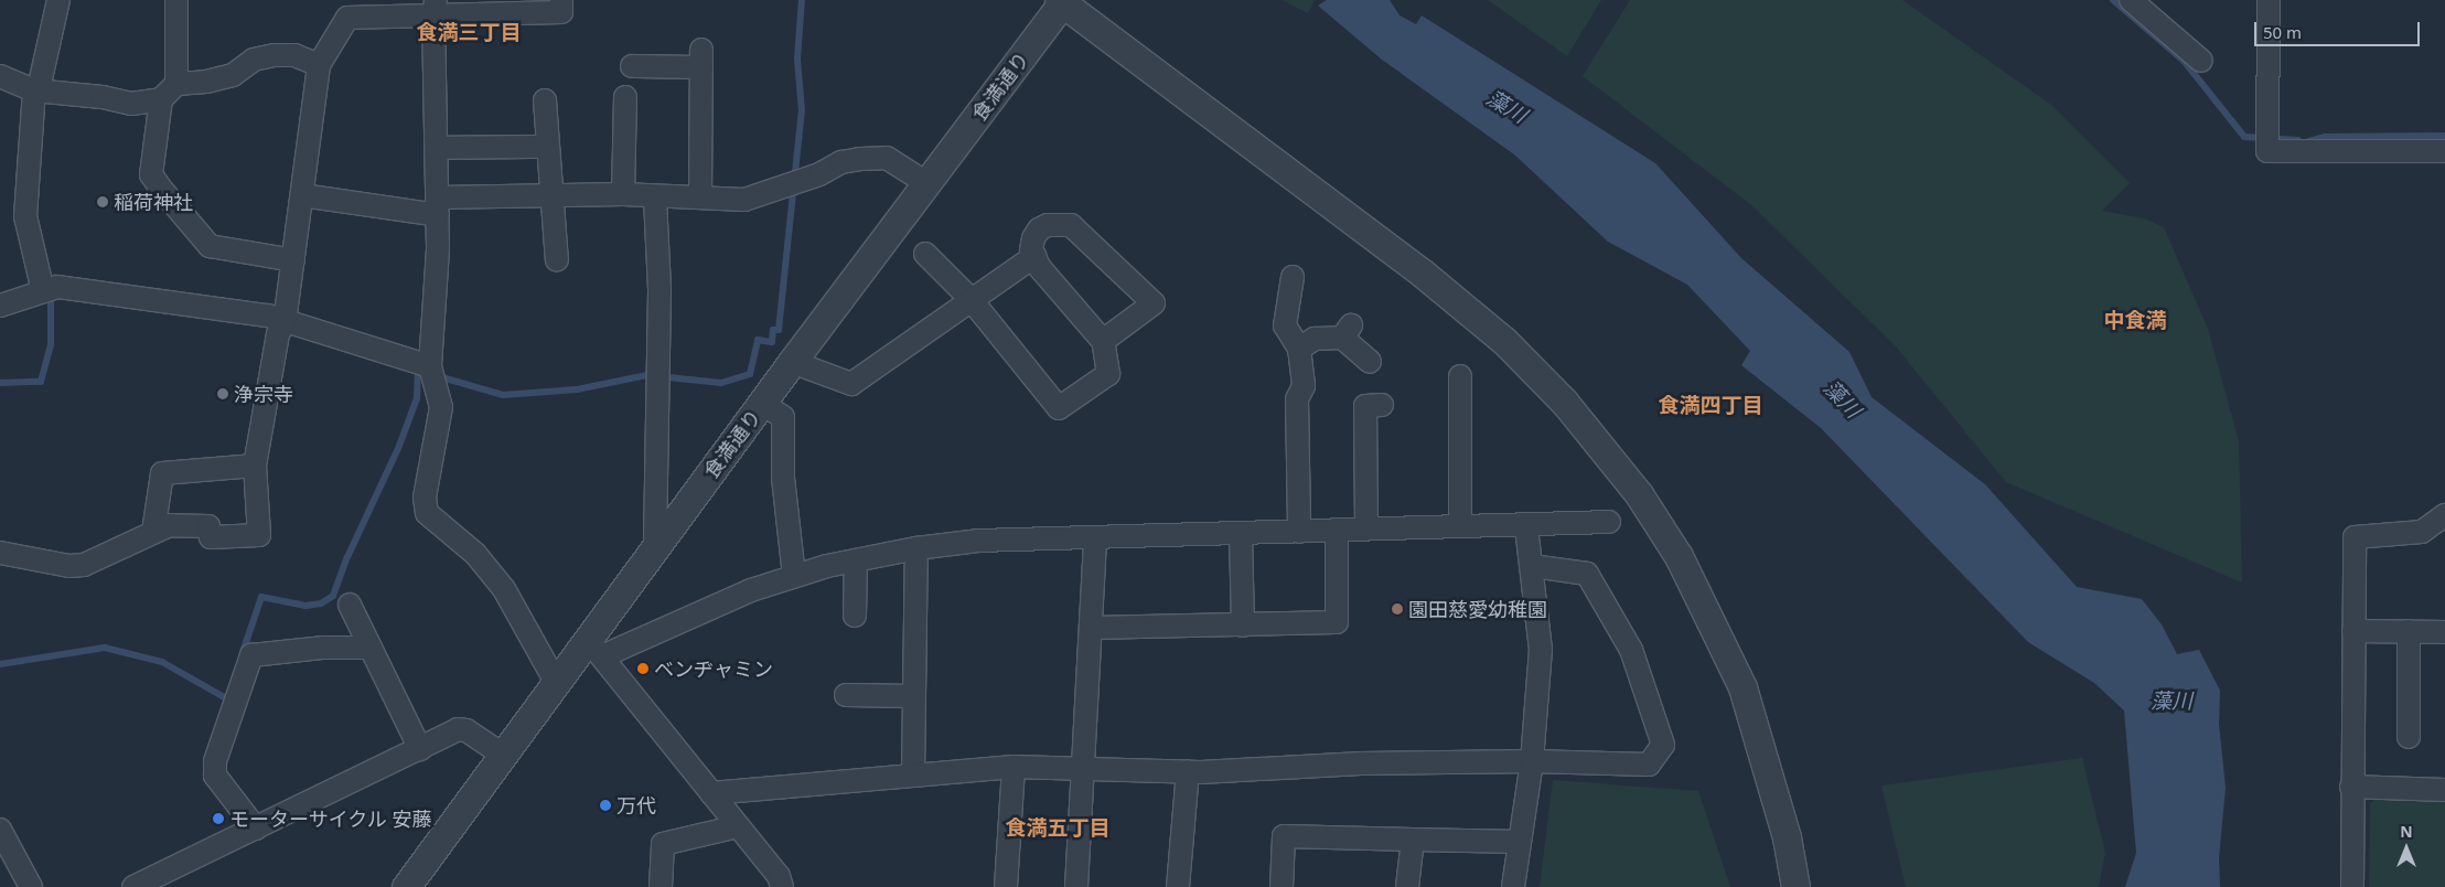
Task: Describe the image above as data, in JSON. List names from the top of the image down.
{
  "streets": {
    "street": ["食満通り"]
  },
  "districts": [
    "食満三丁目",
    "中食満",
    "食満四丁目",
    "食満五丁目"
  ],
  "water": ["藻川"],
  "places": [
    "稲荷神社",
    "浄宗寺",
    "園田慈愛幼稚園",
    "ベンヂャミン",
    "万代",
    "モーターサイクル 安藤"
  ],
  "scale_bar": "50 m",
  "north": "top"
}
